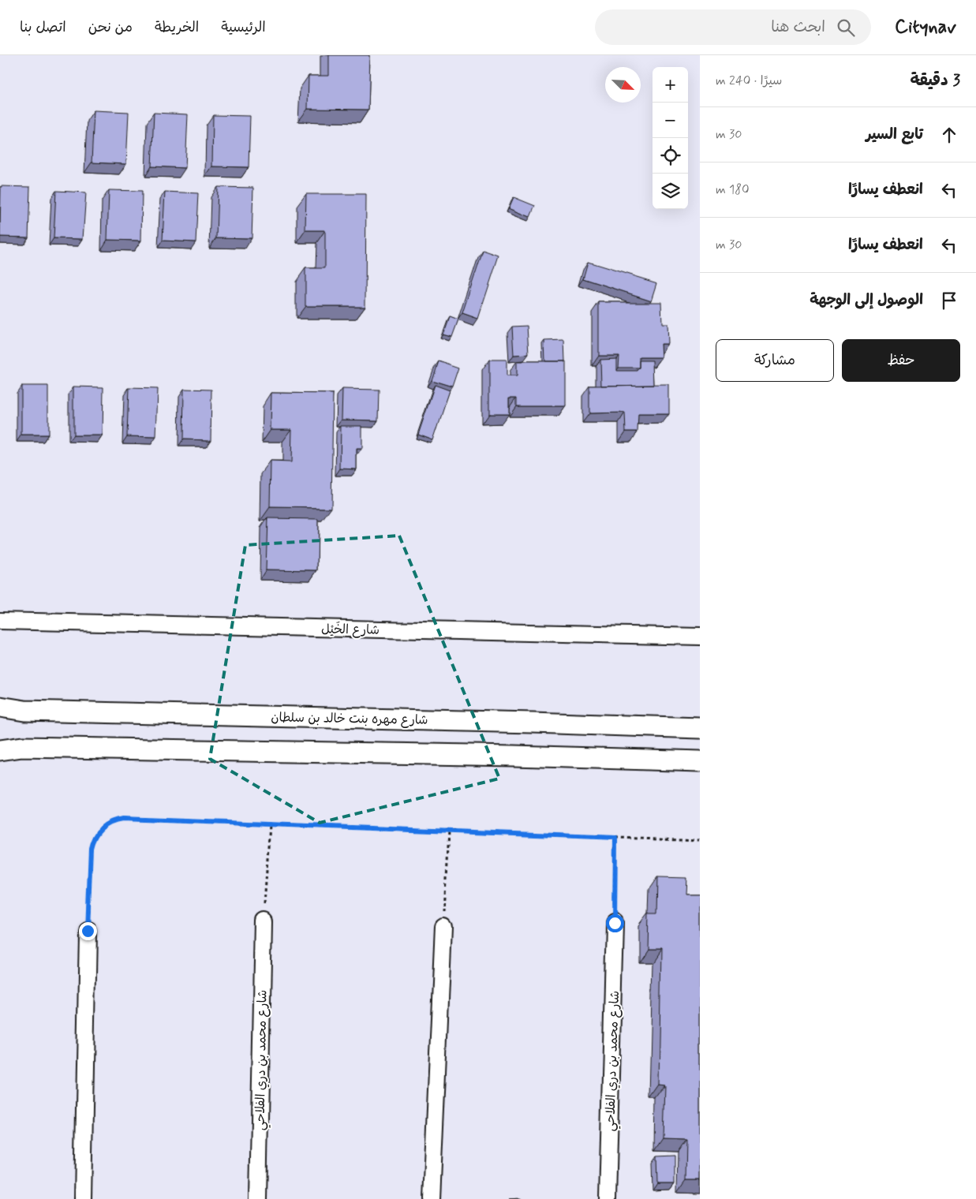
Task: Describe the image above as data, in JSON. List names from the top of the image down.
{
  "streets": {
    "street": ["شارع الخَيْل", "شارع مهره بنت خالد بن سلطان", "شارع محمد بن دري الفلاحي"]
  },
  "north": "bottom right",
  "page": {
    "header": "Citynav",
    "search": "ابحث هنا",
    "nav": [
      "الرئيسية",
      "الخريطة",
      "من نحن",
      "اتصل بنا"
    ],
    "heading": ["3 دقيقة", "سيرًا · 240 m"],
    "map_buttons": ["+", "−"],
    "list": [
      ["تابع السير", "30 m"],
      ["انعطف يسارًا", "180 m"],
      ["انعطف يسارًا", "30 m"],
      "الوصول إلى الوجهة"
    ],
    "buttons": ["حفظ", "مشاركة"]
  }
}
